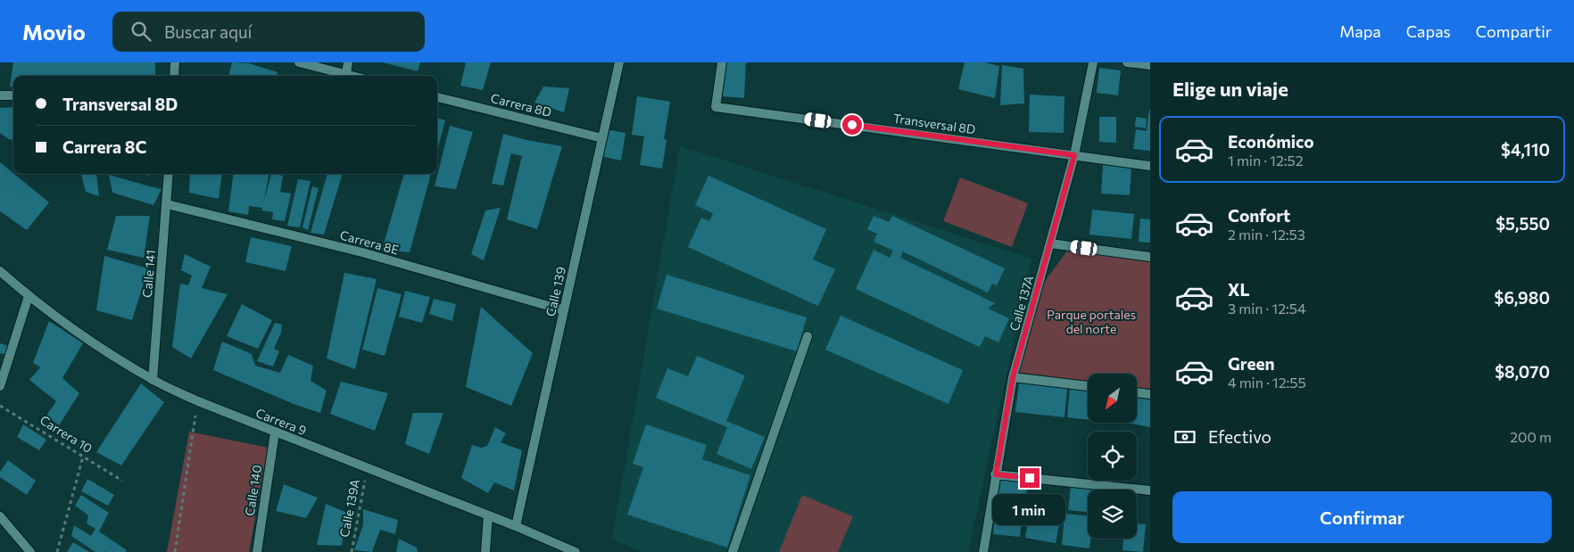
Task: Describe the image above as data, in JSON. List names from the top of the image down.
{
  "streets": {
    "street": [
      "Carrera 8D",
      "Transversal 8D",
      "Carrera 8E",
      "Calle 141",
      "Calle 139",
      "Calle 137A",
      "Carrera 9",
      "Calle 140"
    ],
    "path": ["Carrera 10", "Calle 139A"]
  },
  "crossings": [
    ["Carrera 8D", "Calle 139"],
    ["Transversal 8D", "Calle 137A"],
    ["Carrera 8E", "Calle 141"],
    ["Carrera 8E", "Calle 139"],
    ["Calle 141", "Carrera 9"],
    ["Calle 139", "Carrera 9"],
    ["Carrera 9", "Calle 140"],
    ["Carrera 9", "Calle 139A"]
  ],
  "parks": ["Parque portales del norte"],
  "north": "bottom left",
  "page": {
    "header": "Movio",
    "search": "Buscar aquí",
    "nav": ["Mapa", "Capas", "Compartir"],
    "heading": "Elige un viaje",
    "banner": ["Transversal 8D", "Carrera 8C"],
    "list": [
      {
        "name": "Económico",
        "note": "1 min · 12:52",
        "value": "$4,110"
      },
      {
        "name": "Confort",
        "note": "2 min · 12:53",
        "value": "$5,550"
      },
      {
        "name": "XL",
        "note": "3 min · 12:54",
        "value": "$6,980"
      },
      {
        "name": "Green",
        "note": "4 min · 12:55",
        "value": "$8,070"
      }
    ],
    "pay": ["Efectivo", "200 m"],
    "buttons": "Confirmar",
    "bubble": "1 min"
  }
}
